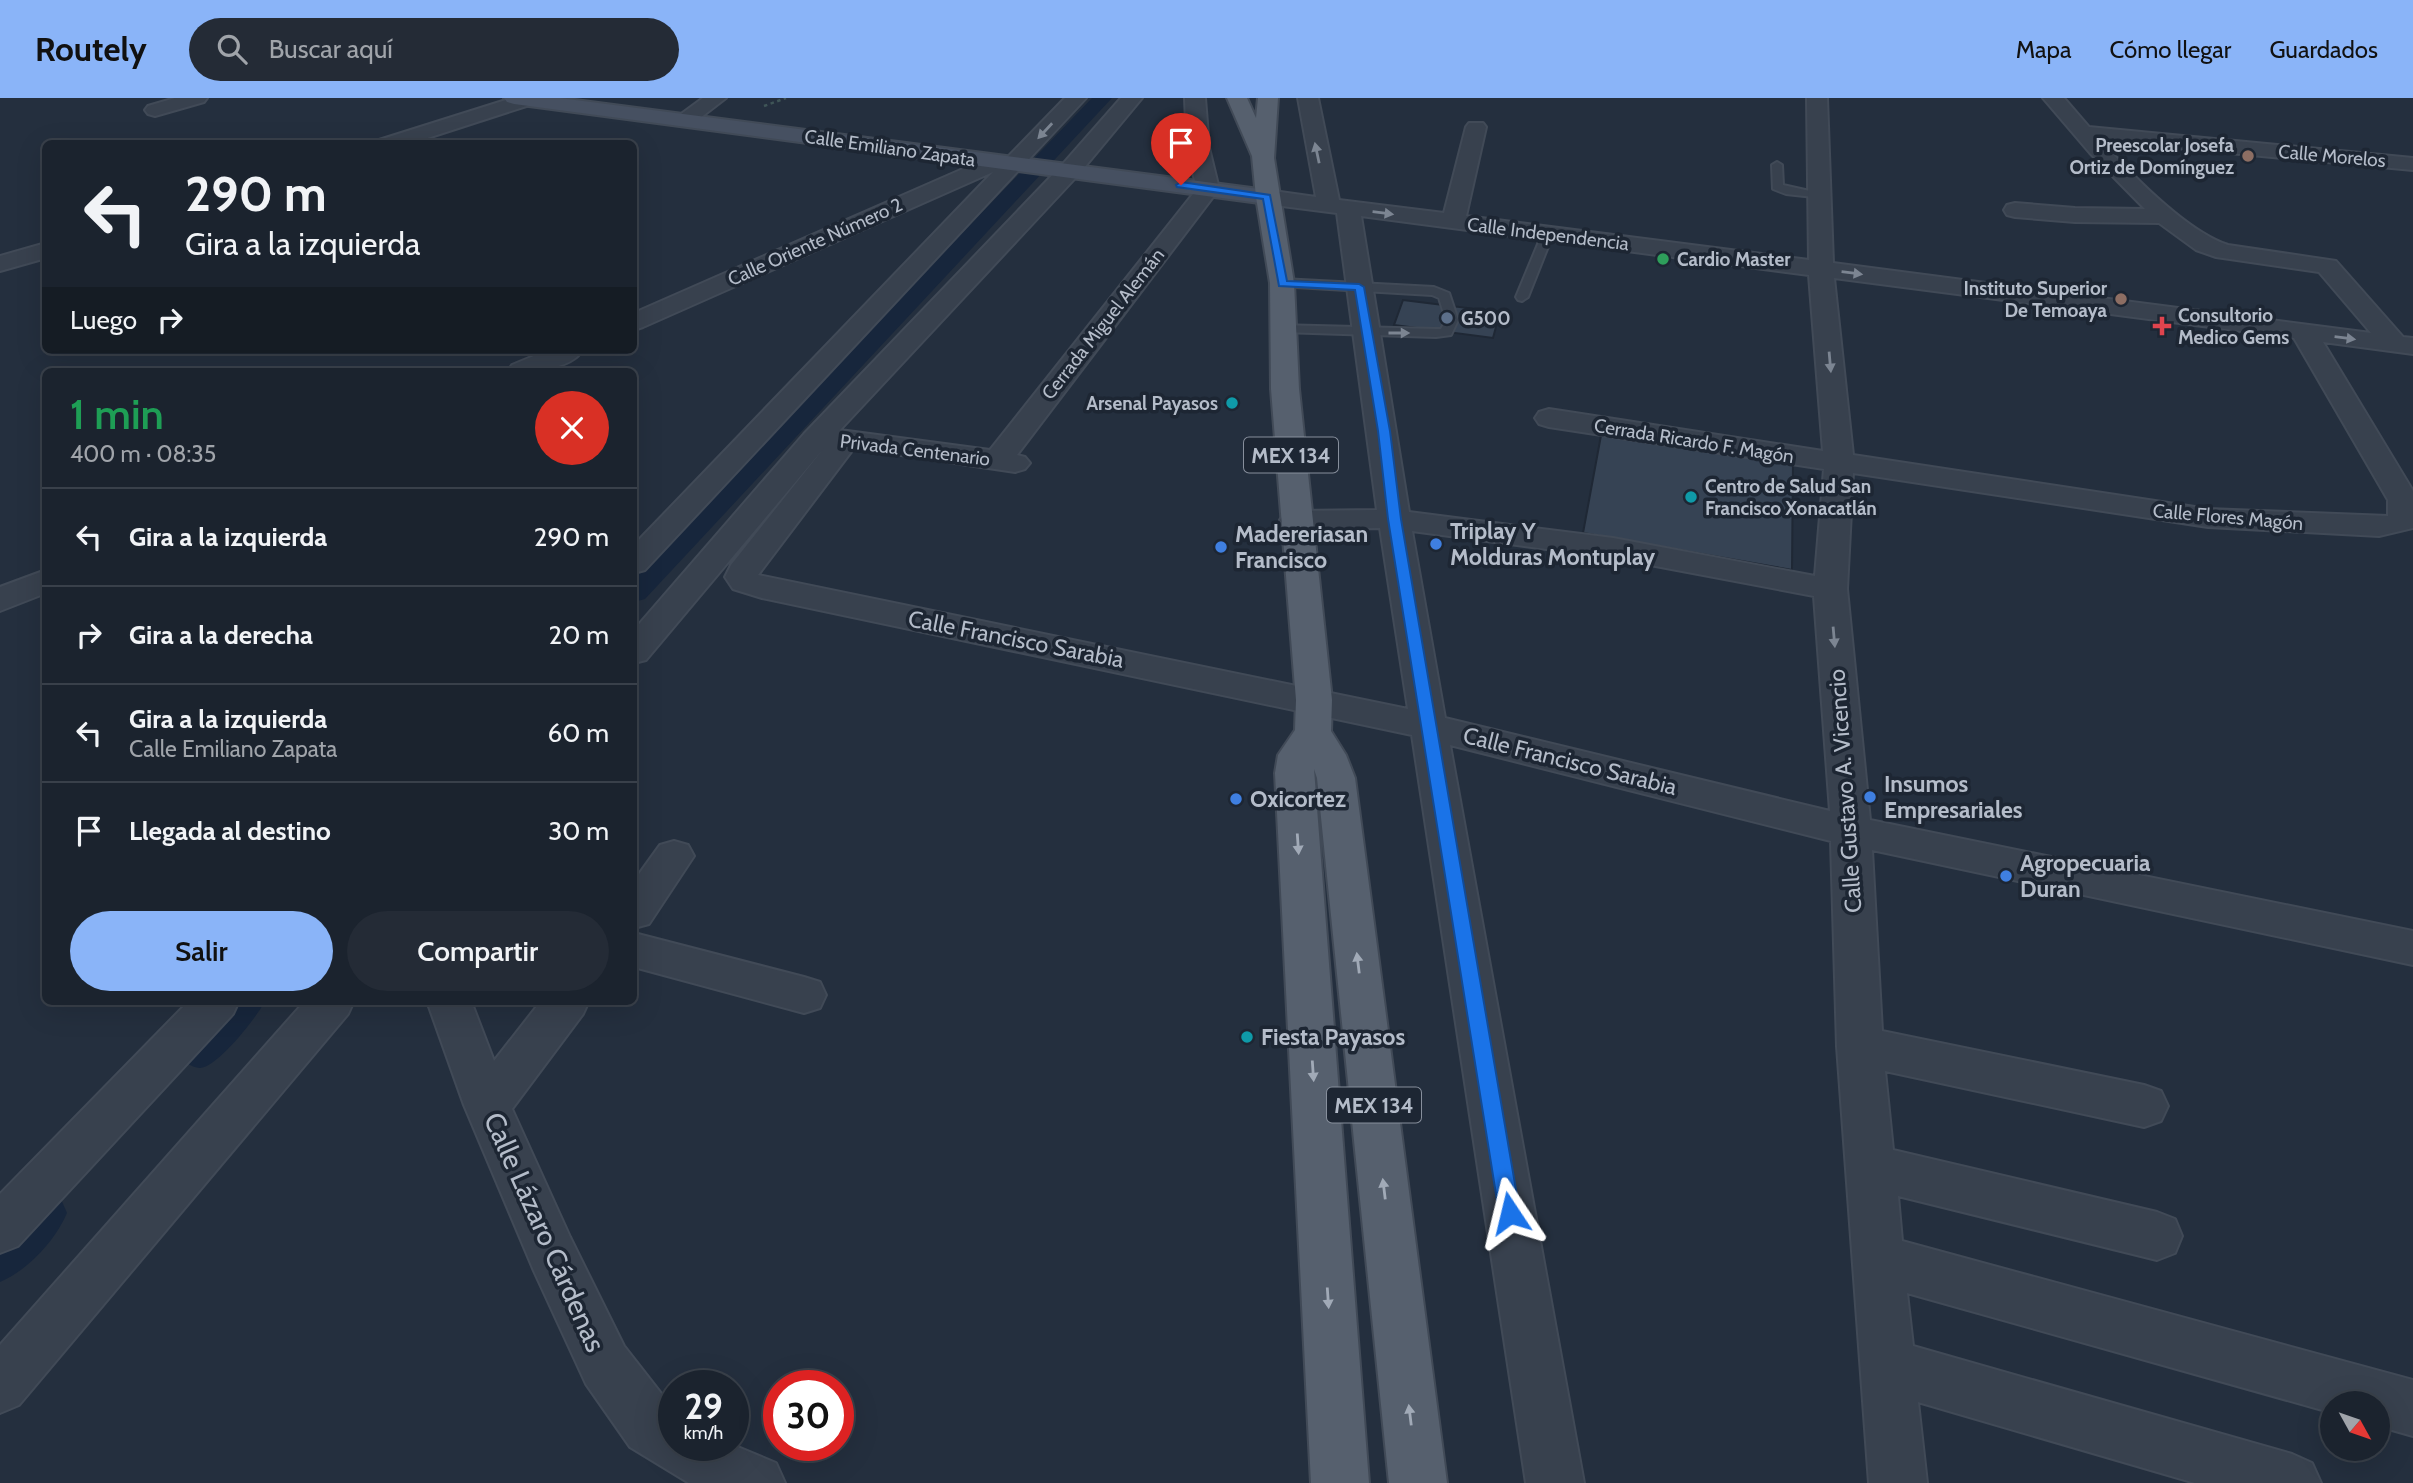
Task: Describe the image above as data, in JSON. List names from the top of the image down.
{
  "streets": {
    "main road": ["MEX 134"],
    "street": [
      "Calle Emiliano Zapata",
      "Calle Morelos",
      "Calle Independencia",
      "Calle Oriente Número 2",
      "Cerrada Miguel Alemán",
      "Cerrada Ricardo F. Magón",
      "Privada Centenario",
      "Calle Flores Magón",
      "Calle Francisco Sarabia",
      "Calle Gustavo A. Vicencio",
      "Calle Lázaro Cárdenas"
    ]
  },
  "crossings": [
    ["Calle Emiliano Zapata", "Calle Independencia"],
    ["Calle Emiliano Zapata", "Calle Oriente Número 2"],
    ["Calle Emiliano Zapata", "Cerrada Miguel Alemán"],
    ["Calle Emiliano Zapata", "MEX 134"],
    ["Calle Independencia", "MEX 134"],
    ["Calle Independencia", "Calle Flores Magón"],
    ["Calle Independencia", "Calle Gustavo A. Vicencio"],
    ["Cerrada Miguel Alemán", "Privada Centenario"],
    ["Cerrada Ricardo F. Magón", "Calle Flores Magón"],
    ["Cerrada Ricardo F. Magón", "Calle Gustavo A. Vicencio"],
    ["Privada Centenario", "Calle Francisco Sarabia"],
    ["MEX 134", "Calle Francisco Sarabia"],
    ["Calle Flores Magón", "Calle Gustavo A. Vicencio"],
    ["Calle Francisco Sarabia", "Calle Gustavo A. Vicencio"]
  ],
  "places": {
    "other": [
      "Preescolar Josefa Ortiz de Domínguez",
      "Cardio Master",
      "Instituto Superior De Temoaya",
      "G500",
      "Arsenal Payasos",
      "Centro de Salud San Francisco Xonacatlán",
      "Triplay Y Molduras Montuplay",
      "Madereriasan Francisco",
      "Insumos Empresariales",
      "Oxicortez",
      "Agropecuaria Duran",
      "Fiesta Payasos"
    ],
    "health": ["Consultorio Medico Gems"]
  },
  "north": "bottom right",
  "page": {
    "header": "Routely",
    "search": "Buscar aquí",
    "nav": ["Mapa", "Cómo llegar", "Guardados"],
    "turn": ["290 m", "Gira a la izquierda"],
    "then": "Luego",
    "heading": ["1 min", "400 m · 08:35"],
    "list": [
      {
        "name": "Gira a la izquierda",
        "value": "290 m"
      },
      {
        "name": "Gira a la derecha",
        "value": "20 m"
      },
      {
        "name": "Gira a la izquierda",
        "note": "Calle Emiliano Zapata",
        "value": "60 m"
      },
      {
        "name": "Llegada al destino",
        "value": "30 m"
      }
    ],
    "buttons": ["Salir", "Compartir"],
    "speed": "29 km/h",
    "limit": "30"
  }
}
